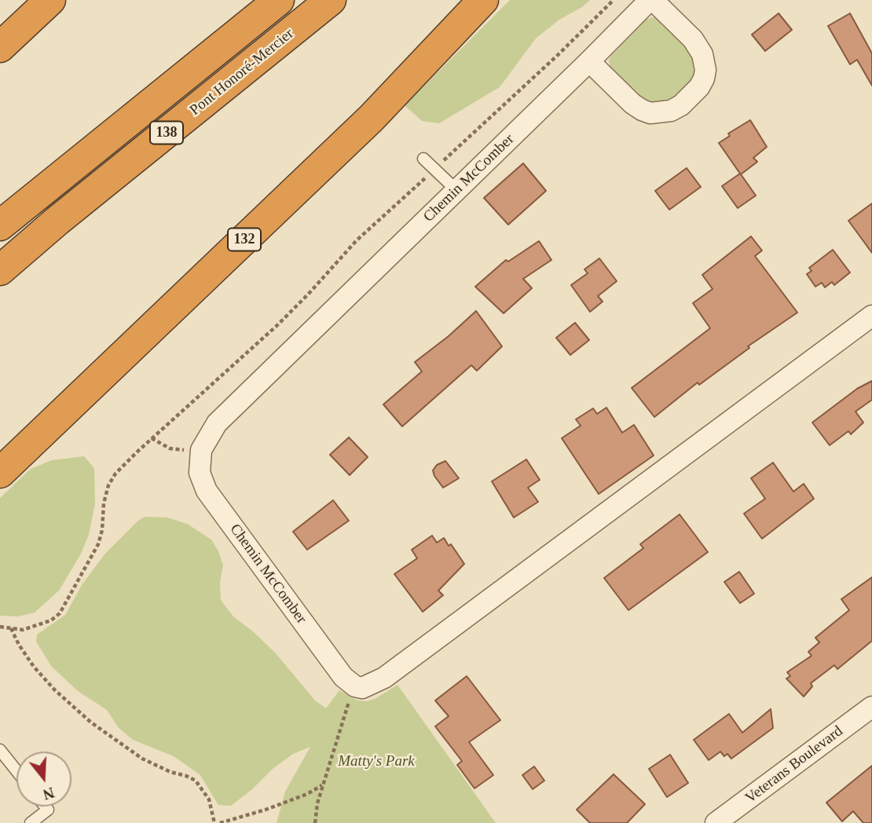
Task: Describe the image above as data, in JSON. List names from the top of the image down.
{
  "streets": {
    "highway": ["Pont Honoré-Mercier", "138", "132"],
    "street": ["Chemin McComber", "Veterans Boulevard"]
  },
  "parks": ["Matty's Park"],
  "north": "bottom"
}
